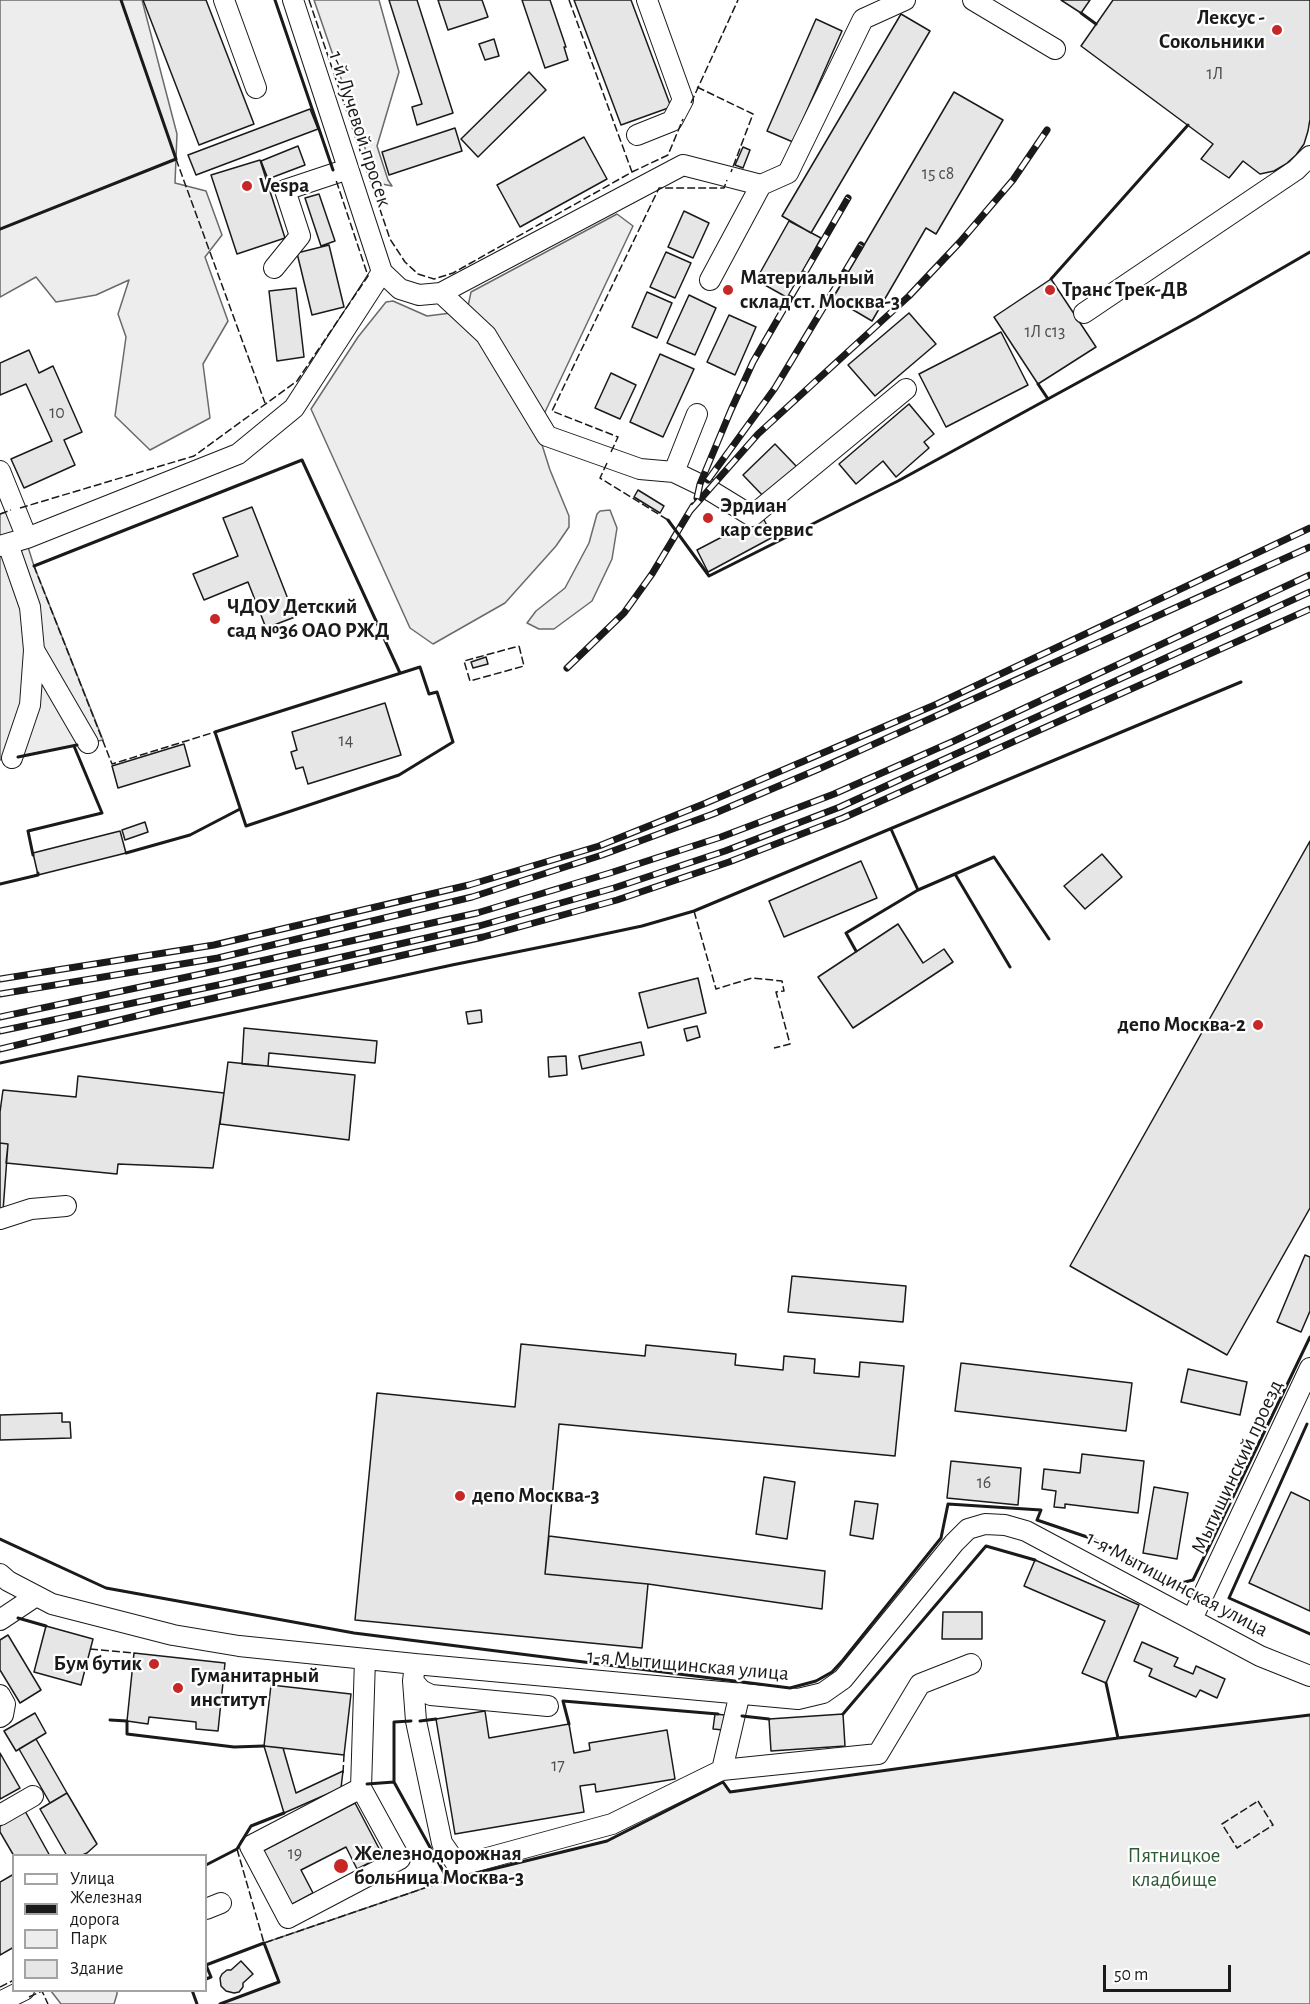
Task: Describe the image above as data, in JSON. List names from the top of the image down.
{
  "streets": {
    "street": ["1-й Лучевой просек", "Мытищинский проезд", "1-я Мытищинская улица"]
  },
  "crossings": [
    ["Мытищинский проезд", "1-я Мытищинская улица"]
  ],
  "parks": ["Пятницкое кладбище"],
  "places": [
    "Лексус - Сокольники",
    "Vespa",
    "Материальный склад ст. Москва-3",
    "Транс Трек-ДВ",
    "Эрдиан кар сервис",
    "ЧДОУ Детский сад №36 ОАО РЖД",
    "депо Москва-2",
    "депо Москва-3",
    "Бум бутик",
    "Гуманитарный институт",
    "Железнодорожная больница Москва-3"
  ],
  "house_numbers": [
    "1Л",
    "15 с8",
    "1Л с13",
    "10",
    "14",
    "16",
    "17",
    "19"
  ],
  "legend": [
    "Улица",
    "Железная дорога",
    "Парк",
    "Здание"
  ],
  "scale_bar": "50 m"
}
